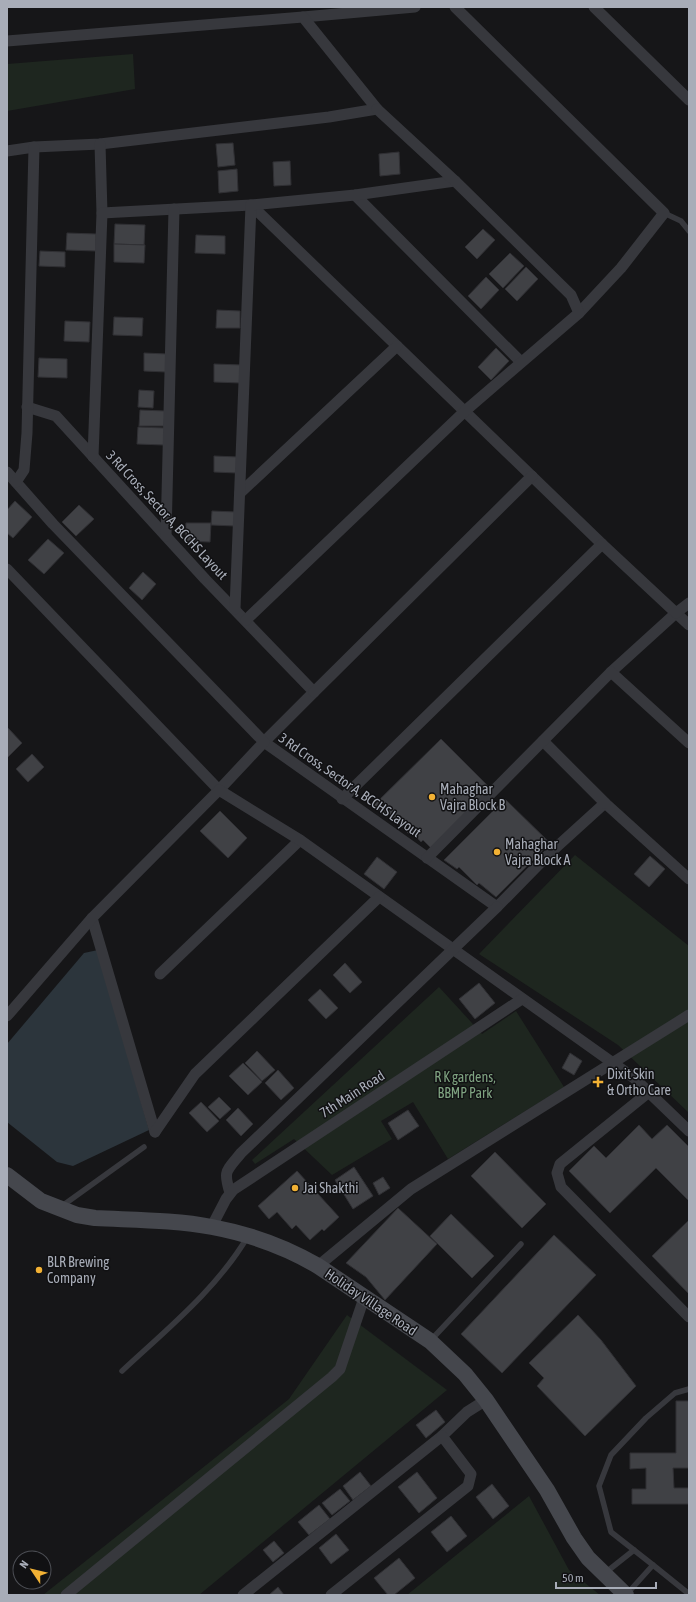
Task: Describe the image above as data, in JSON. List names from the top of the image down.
{
  "streets": {
    "street": ["3 Rd Cross, Sector A, BCCHS Layout", "7th Main Road", "Holiday Village Road"]
  },
  "crossings": [
    ["7th Main Road", "Holiday Village Road"]
  ],
  "parks": ["R K gardens, BBMP Park"],
  "places": {
    "other": [
      "Mahaghar Vajra Block B",
      "Mahaghar Vajra Block A",
      "Jai Shakthi",
      "BLR Brewing Company"
    ],
    "health": ["Dixit Skin & Ortho Care"]
  },
  "scale_bar": "50 m",
  "north": "top left"
}
